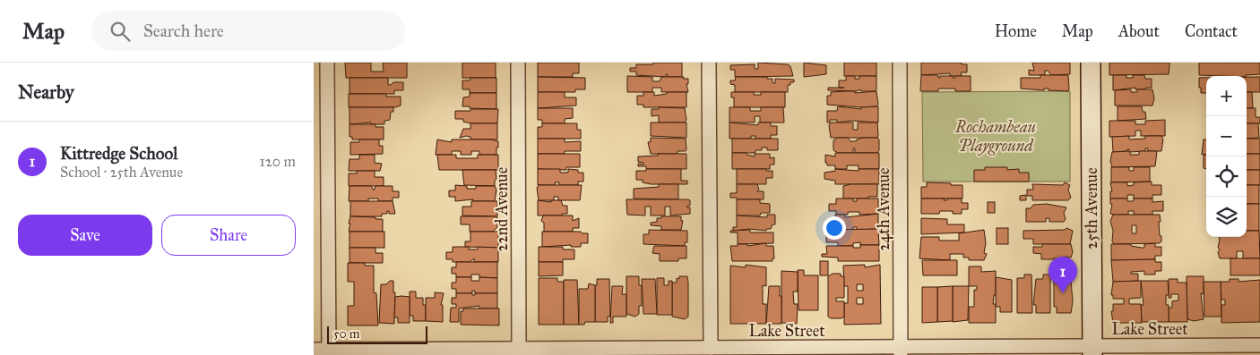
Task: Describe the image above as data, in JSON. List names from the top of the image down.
{
  "streets": {
    "main road": ["25th Avenue"],
    "street": ["22nd Avenue", "24th Avenue", "Lake Street"]
  },
  "crossings": [
    ["25th Avenue", "Lake Street"],
    ["22nd Avenue", "Lake Street"],
    ["24th Avenue", "Lake Street"]
  ],
  "parks": ["Rochambeau Playground"],
  "scale_bar": "50 m",
  "page": {
    "header": "Map",
    "search": "Search here",
    "nav": [
      "Home",
      "Map",
      "About",
      "Contact"
    ],
    "heading": "Nearby",
    "map_buttons": ["+", "−"],
    "list": [
      {
        "mark": "1",
        "name": "Kittredge School",
        "note": "School · 25th Avenue",
        "value": "120 m"
      }
    ],
    "buttons": ["Save", "Share"],
    "pins": "1",
    "scale": "50 m"
  }
}
